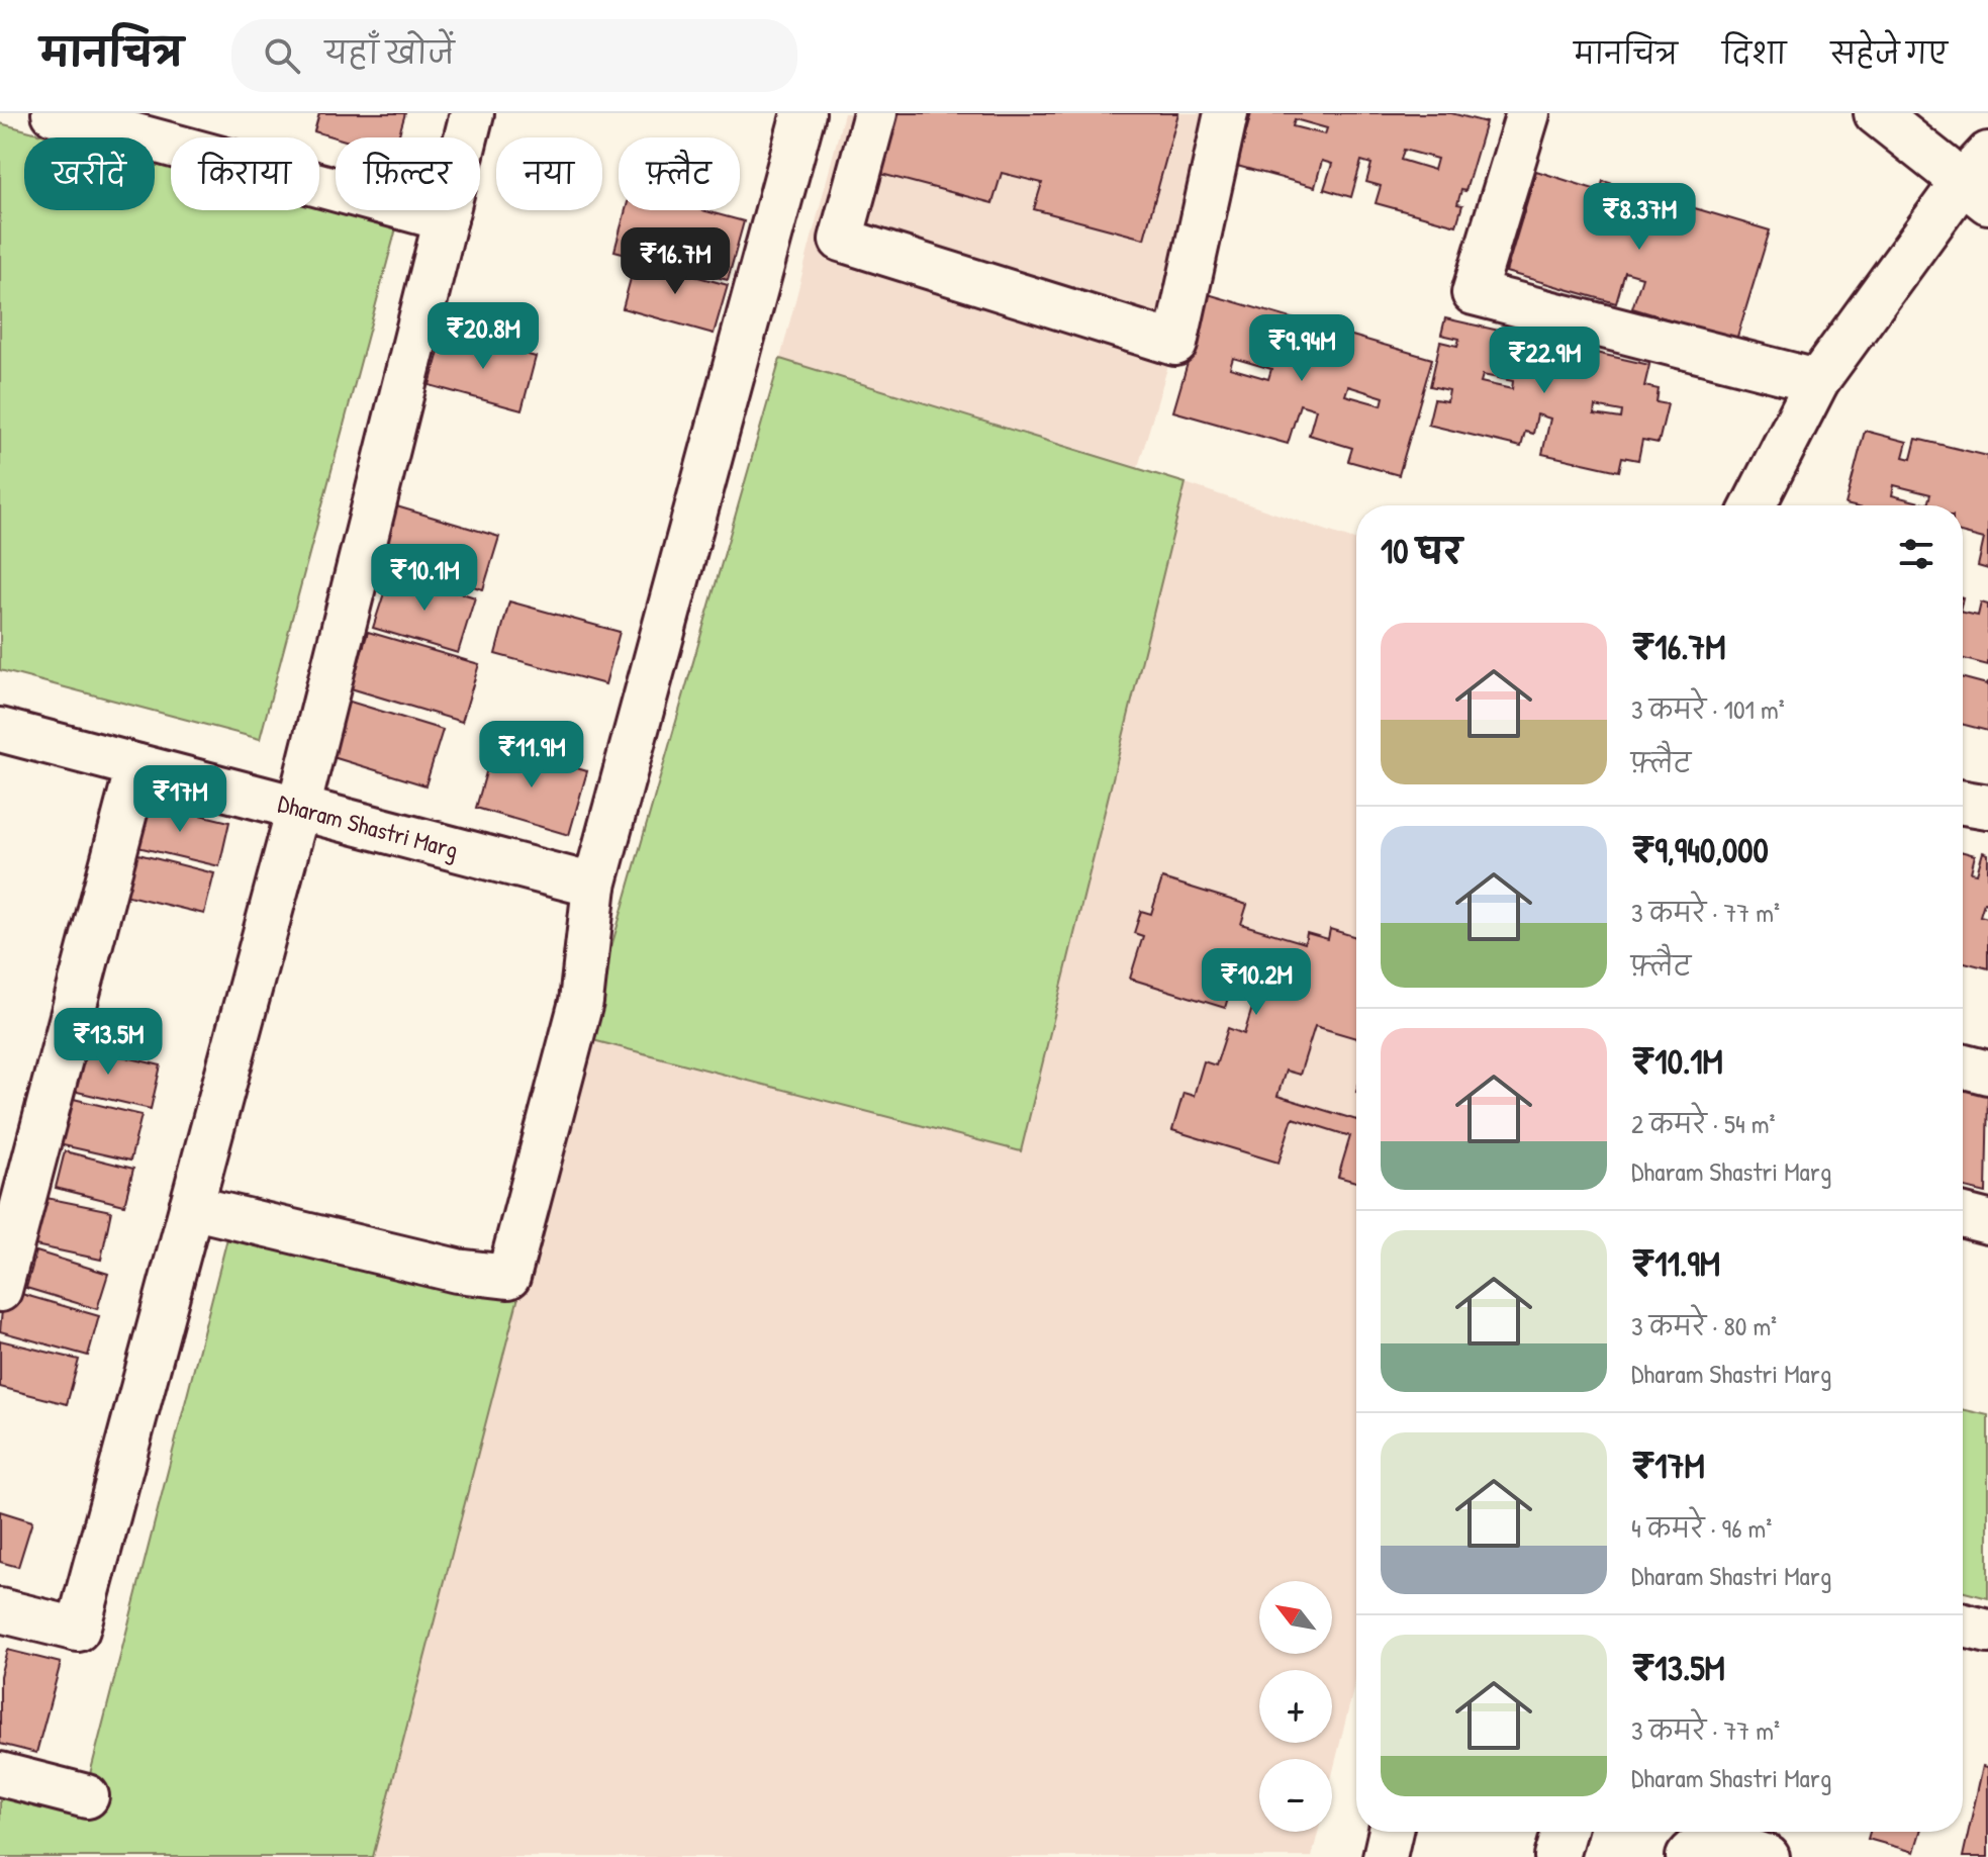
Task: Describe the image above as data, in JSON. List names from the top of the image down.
{
  "streets": {
    "street": ["Dharam Shastri Marg"]
  },
  "north": "top left",
  "page": {
    "header": "मानचित्र",
    "search": "यहाँ खोजें",
    "nav": ["मानचित्र", "दिशा", "सहेजे गए"],
    "chip": [
      "खरीदें",
      "किराया",
      "फ़िल्टर",
      "नया",
      "फ़्लैट"
    ],
    "price": [
      "₹8.37M",
      "₹16.7M",
      "₹20.8M",
      "₹9.94M",
      "₹22.9M",
      "₹10.1M",
      "₹11.9M",
      "₹17M",
      "₹10.2M",
      "₹13.5M"
    ],
    "heading": "10 घर",
    "list": [
      {
        "name": "₹16.7M",
        "note": "3 कमरे · 101 m² · फ़्लैट"
      },
      {
        "name": "₹9,940,000",
        "note": "3 कमरे · 77 m² · फ़्लैट"
      },
      {
        "name": "₹10.1M",
        "note": "2 कमरे · 54 m² · Dharam Shastri Marg"
      },
      {
        "name": "₹11.9M",
        "note": "3 कमरे · 80 m² · Dharam Shastri Marg"
      },
      {
        "name": "₹17M",
        "note": "4 कमरे · 96 m² · Dharam Shastri Marg"
      },
      {
        "name": "₹13.5M",
        "note": "3 कमरे · 77 m² · Dharam Shastri Marg"
      }
    ],
    "map_buttons": ["+", "−"]
  }
}
